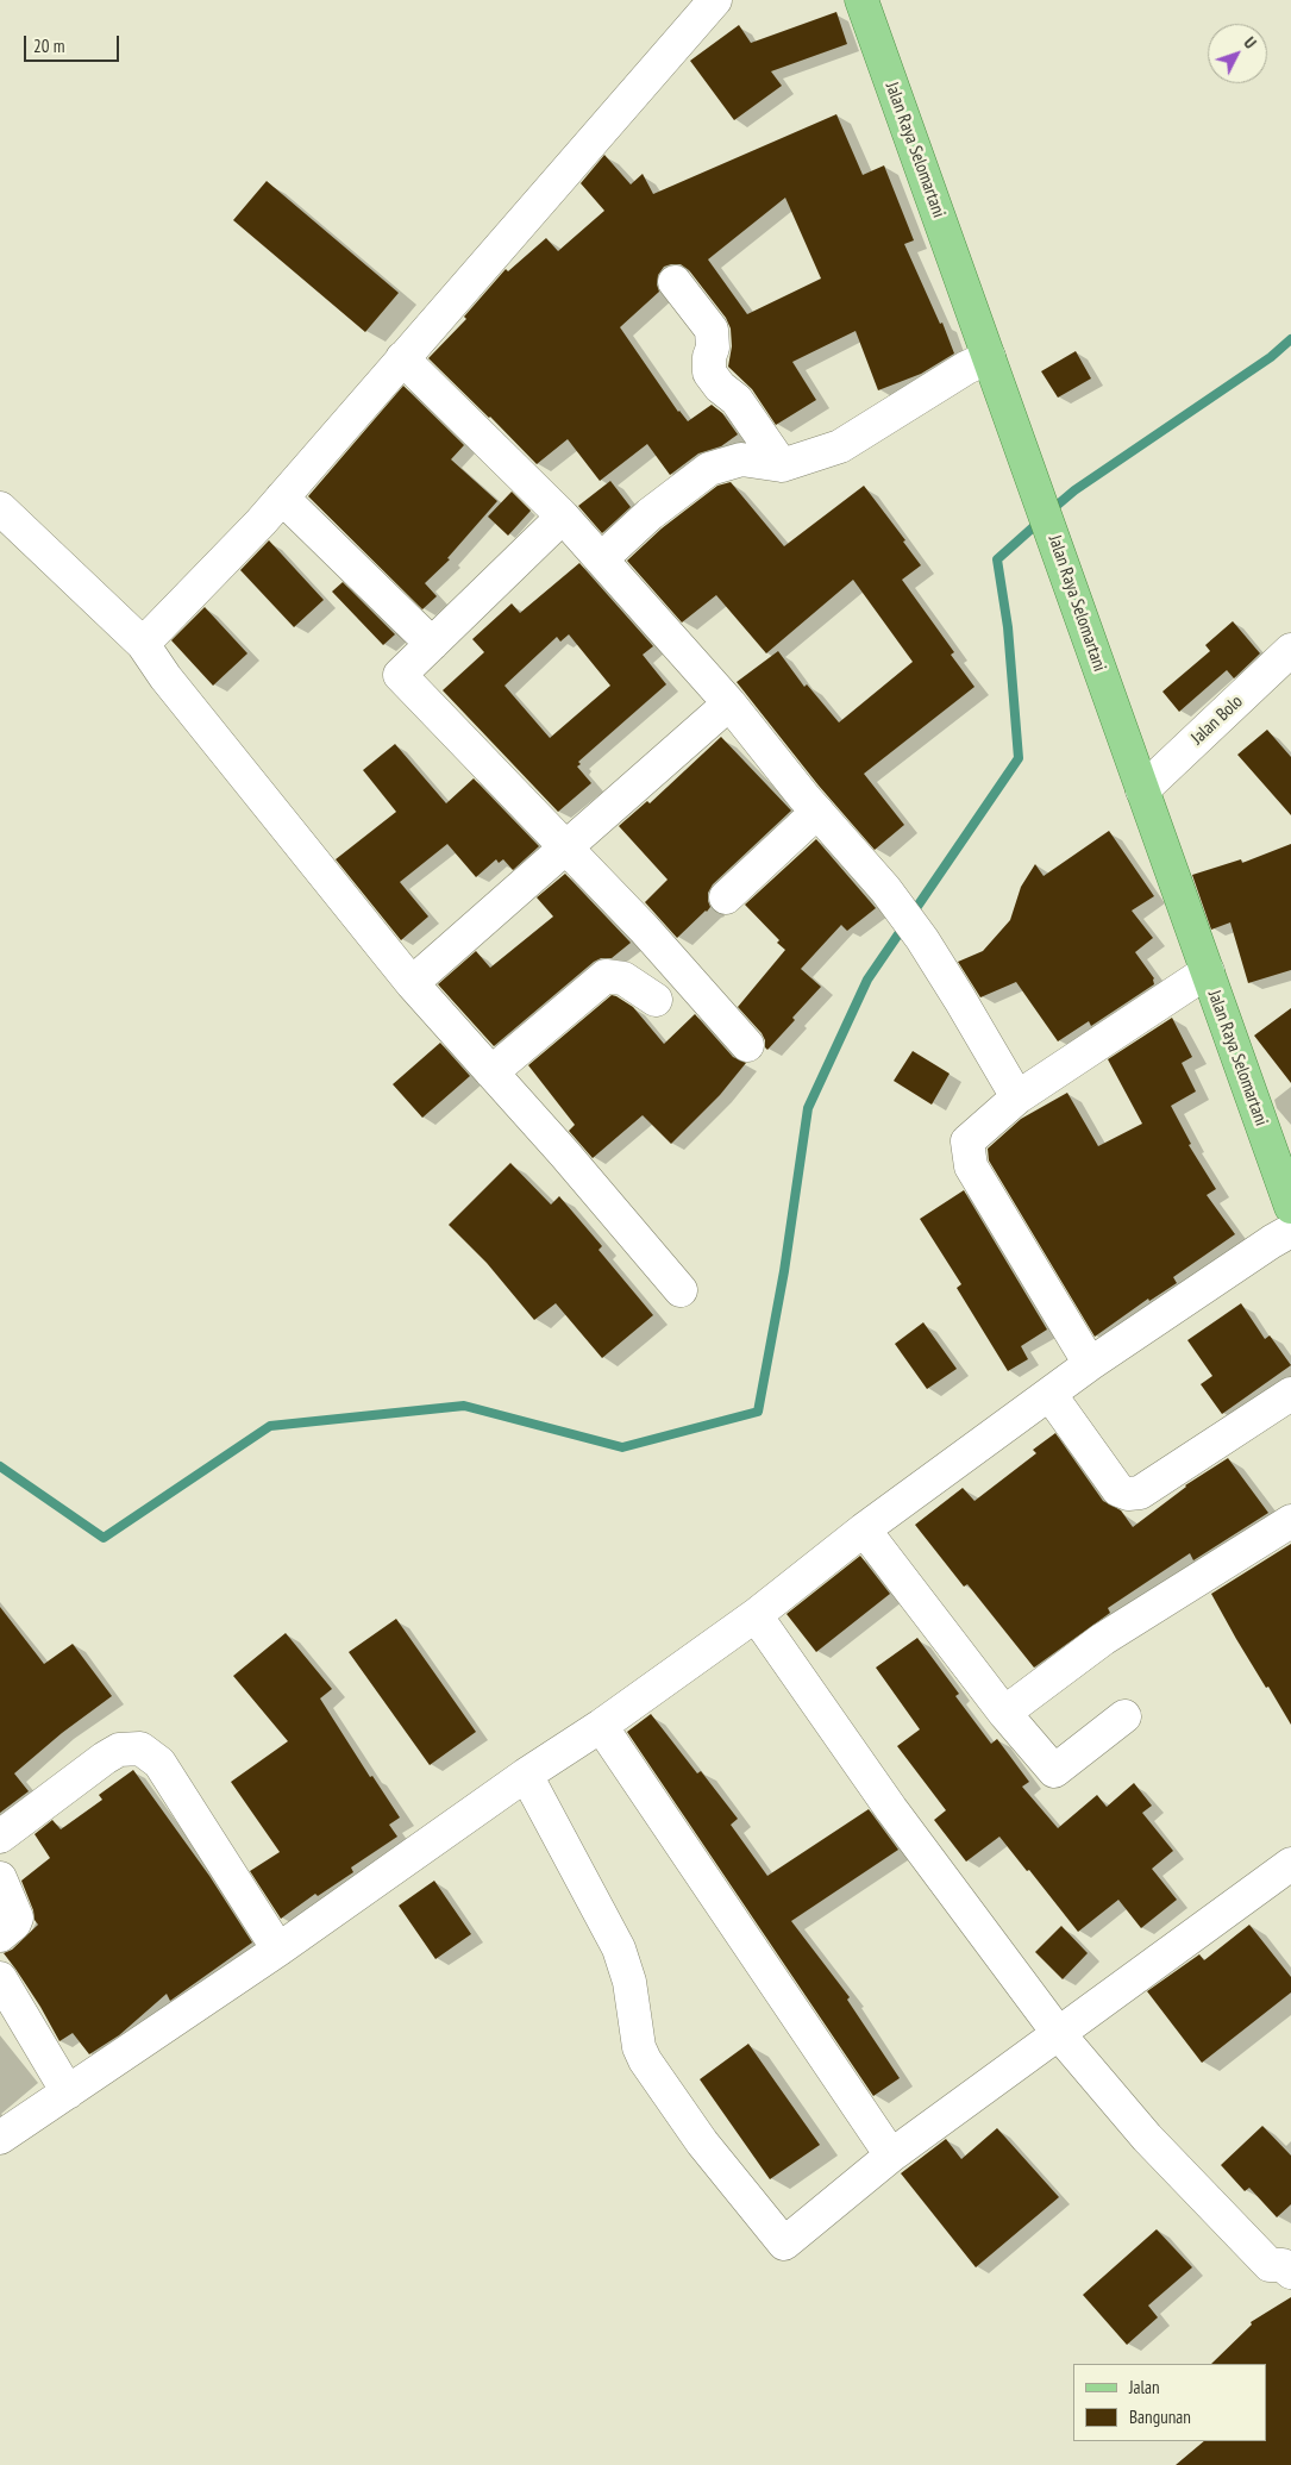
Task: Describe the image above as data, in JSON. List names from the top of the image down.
{
  "streets": {
    "main road": ["Jalan Raya Selomartani"],
    "street": ["Jalan Bolo"]
  },
  "crossings": [
    ["Jalan Raya Selomartani", "Jalan Bolo"]
  ],
  "legend": ["Jalan", "Bangunan"],
  "scale_bar": "20 m",
  "north": "top right"
}
